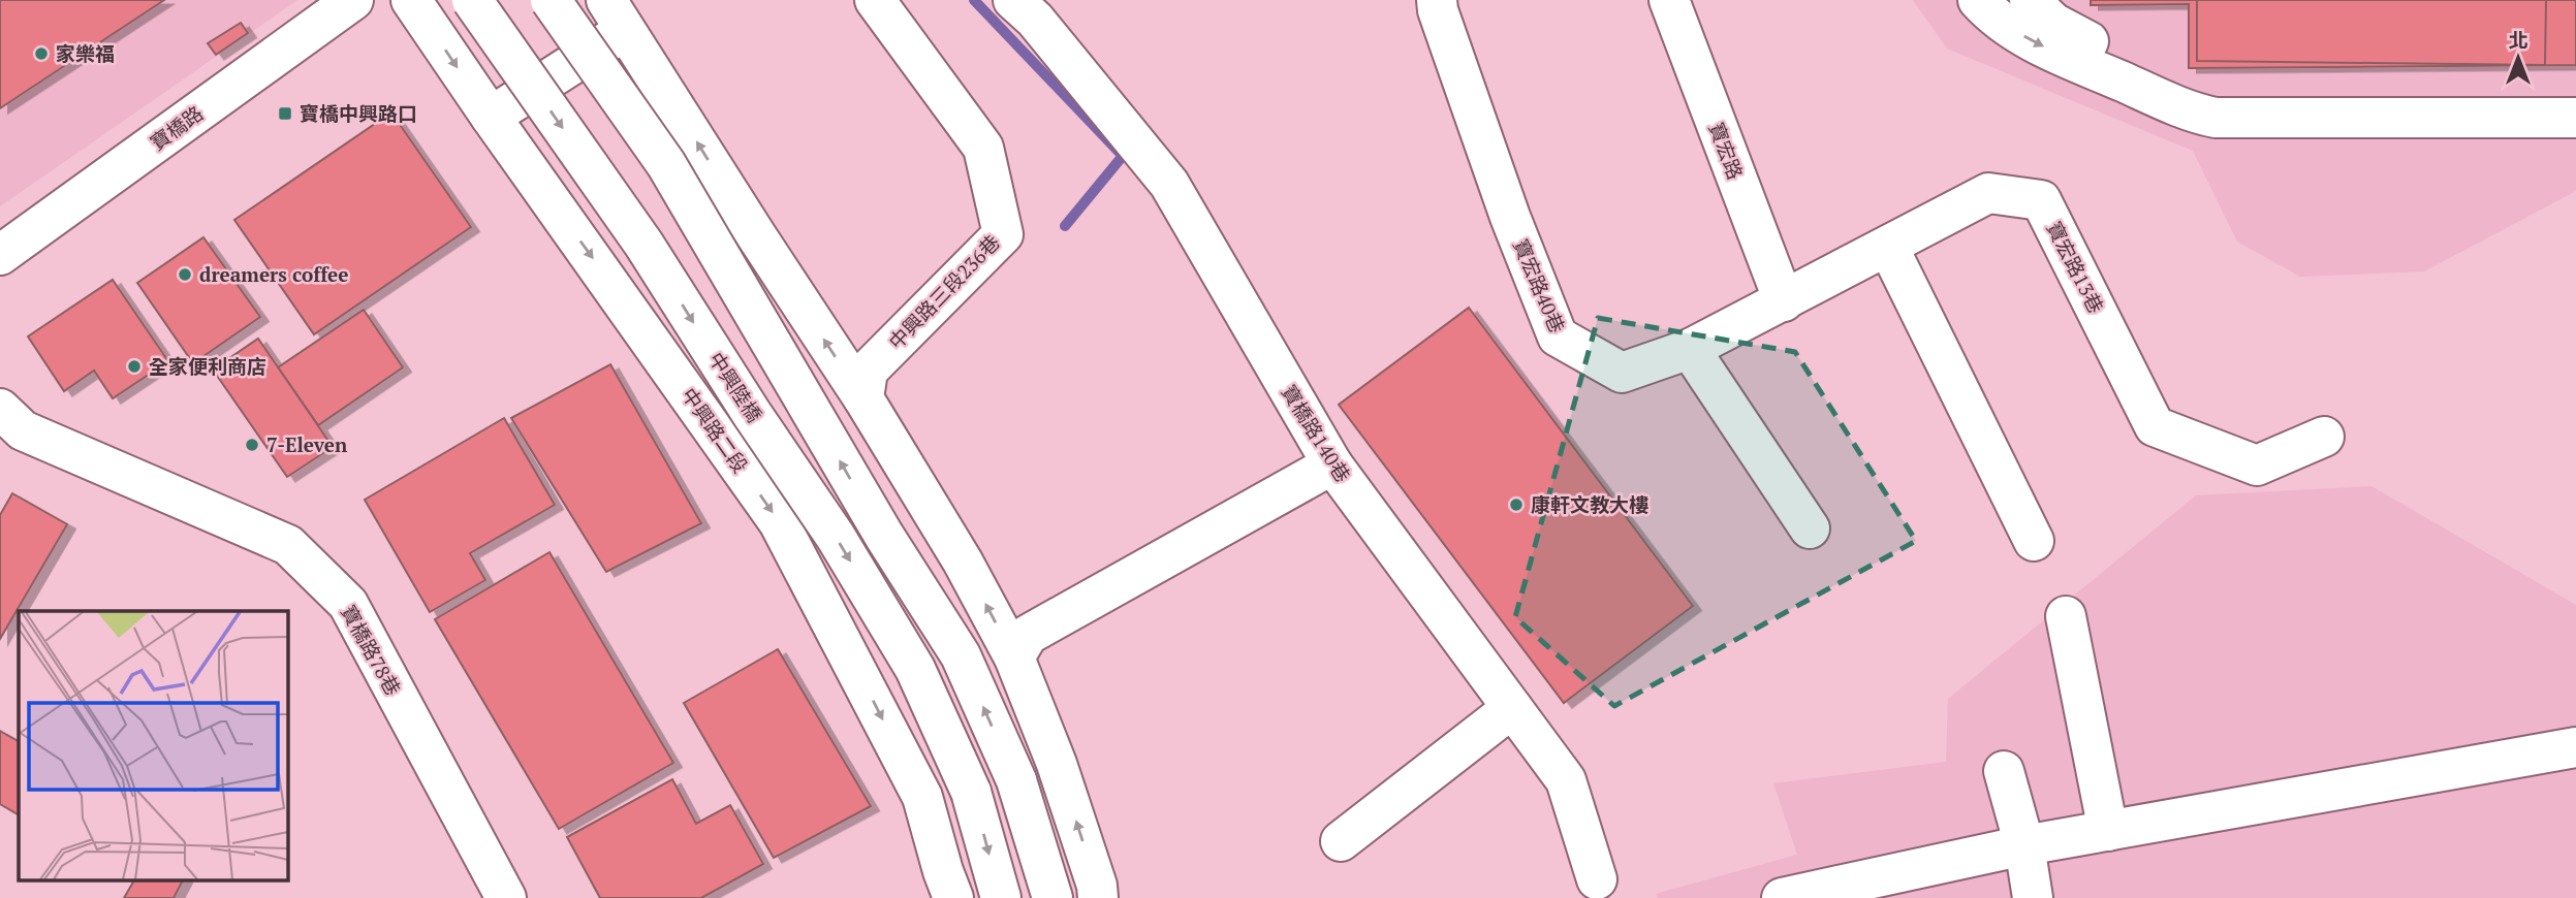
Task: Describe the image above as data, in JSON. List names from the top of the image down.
{
  "streets": {
    "street": [
      "寶橋路",
      "寶宏路",
      "寶宏路13巷",
      "寶宏路40巷",
      "中興路三段236巷",
      "中興陸橋",
      "中興路二段",
      "寶橋路140巷",
      "寶橋路78巷"
    ]
  },
  "crossings": [
    ["寶宏路", "寶宏路13巷"],
    ["寶宏路", "寶宏路40巷"],
    ["寶宏路13巷", "寶宏路40巷"]
  ],
  "places": {
    "other": [
      "家樂福",
      "dreamers coffee",
      "全家便利商店",
      "7-Eleven",
      "康軒文教大樓"
    ],
    "transit": ["寶橋中興路口"]
  },
  "north": "top"
}
